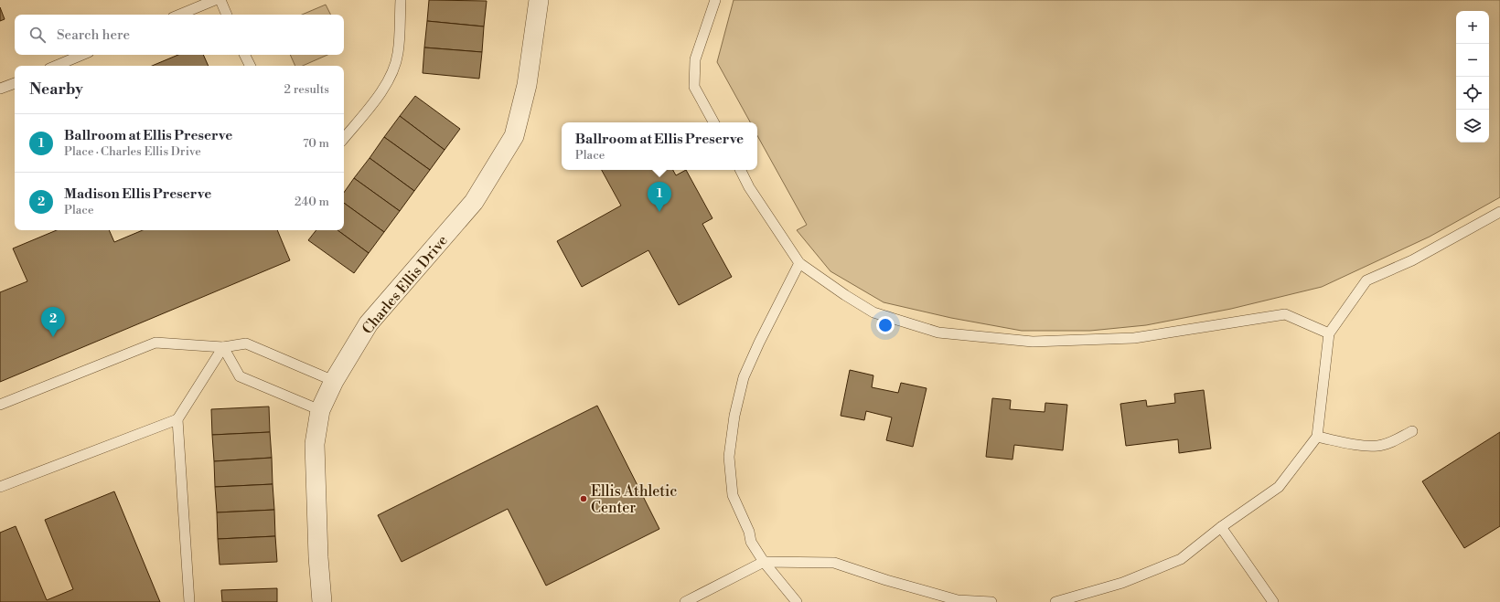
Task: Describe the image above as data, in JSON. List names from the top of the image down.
{
  "streets": {
    "street": ["Charles Ellis Drive"]
  },
  "places": ["Ellis Athletic Center"],
  "page": {
    "map_buttons": ["+", "−"],
    "search": "Search here",
    "heading": ["Nearby", "2 results"],
    "list": [
      {
        "mark": "1",
        "name": "Ballroom at Ellis Preserve",
        "note": "Place · Charles Ellis Drive",
        "value": "70 m"
      },
      {
        "mark": "2",
        "name": "Madison Ellis Preserve",
        "note": "Place",
        "value": "240 m"
      }
    ],
    "popup": ["Ballroom at Ellis Preserve", "Place"],
    "pins": ["1", "2"]
  }
}
